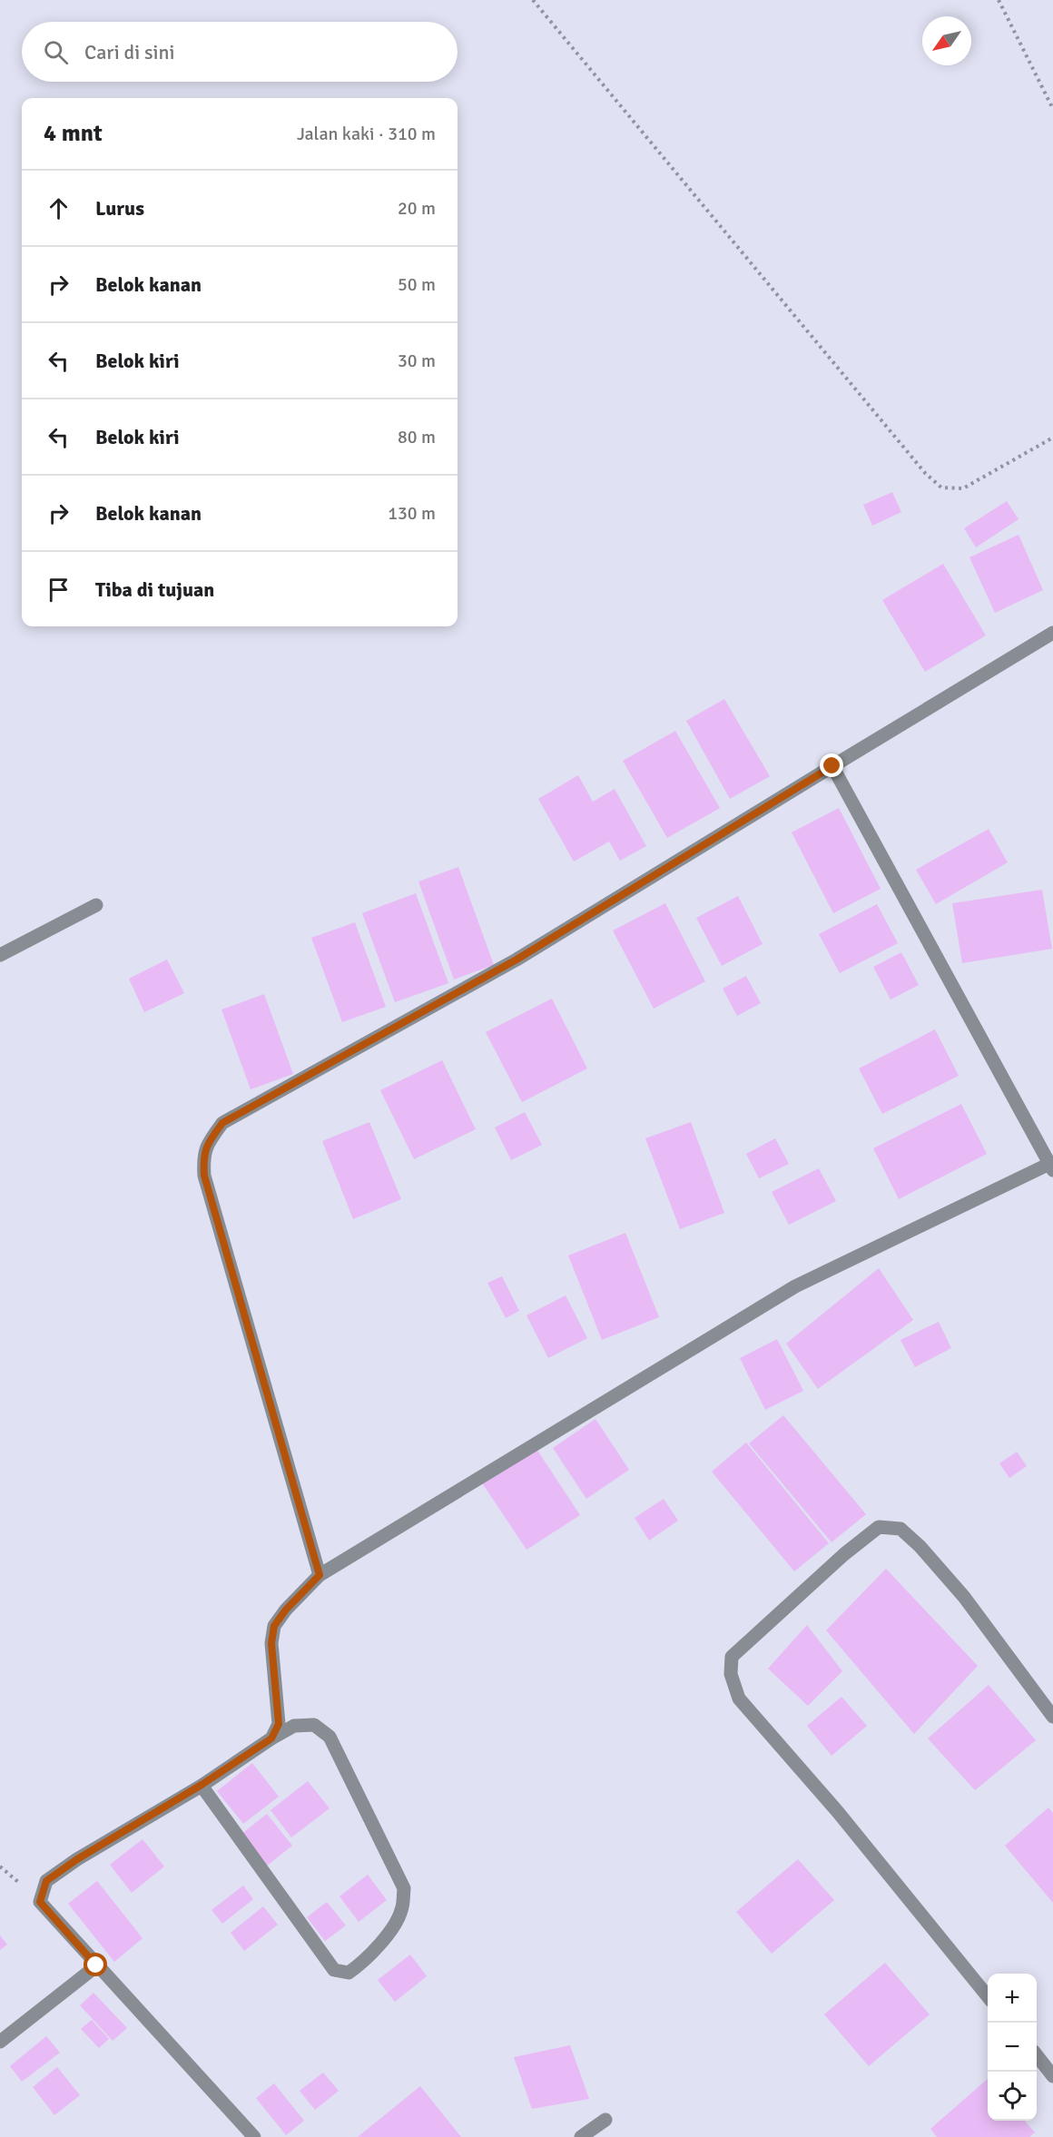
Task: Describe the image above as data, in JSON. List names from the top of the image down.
{
  "north": "bottom left",
  "page": {
    "search": "Cari di sini",
    "heading": ["4 mnt", "Jalan kaki · 310 m"],
    "list": [
      ["Lurus", "20 m"],
      ["Belok kanan", "50 m"],
      ["Belok kiri", "30 m"],
      ["Belok kiri", "80 m"],
      ["Belok kanan", "130 m"],
      "Tiba di tujuan"
    ],
    "map_buttons": ["+", "−"]
  }
}
